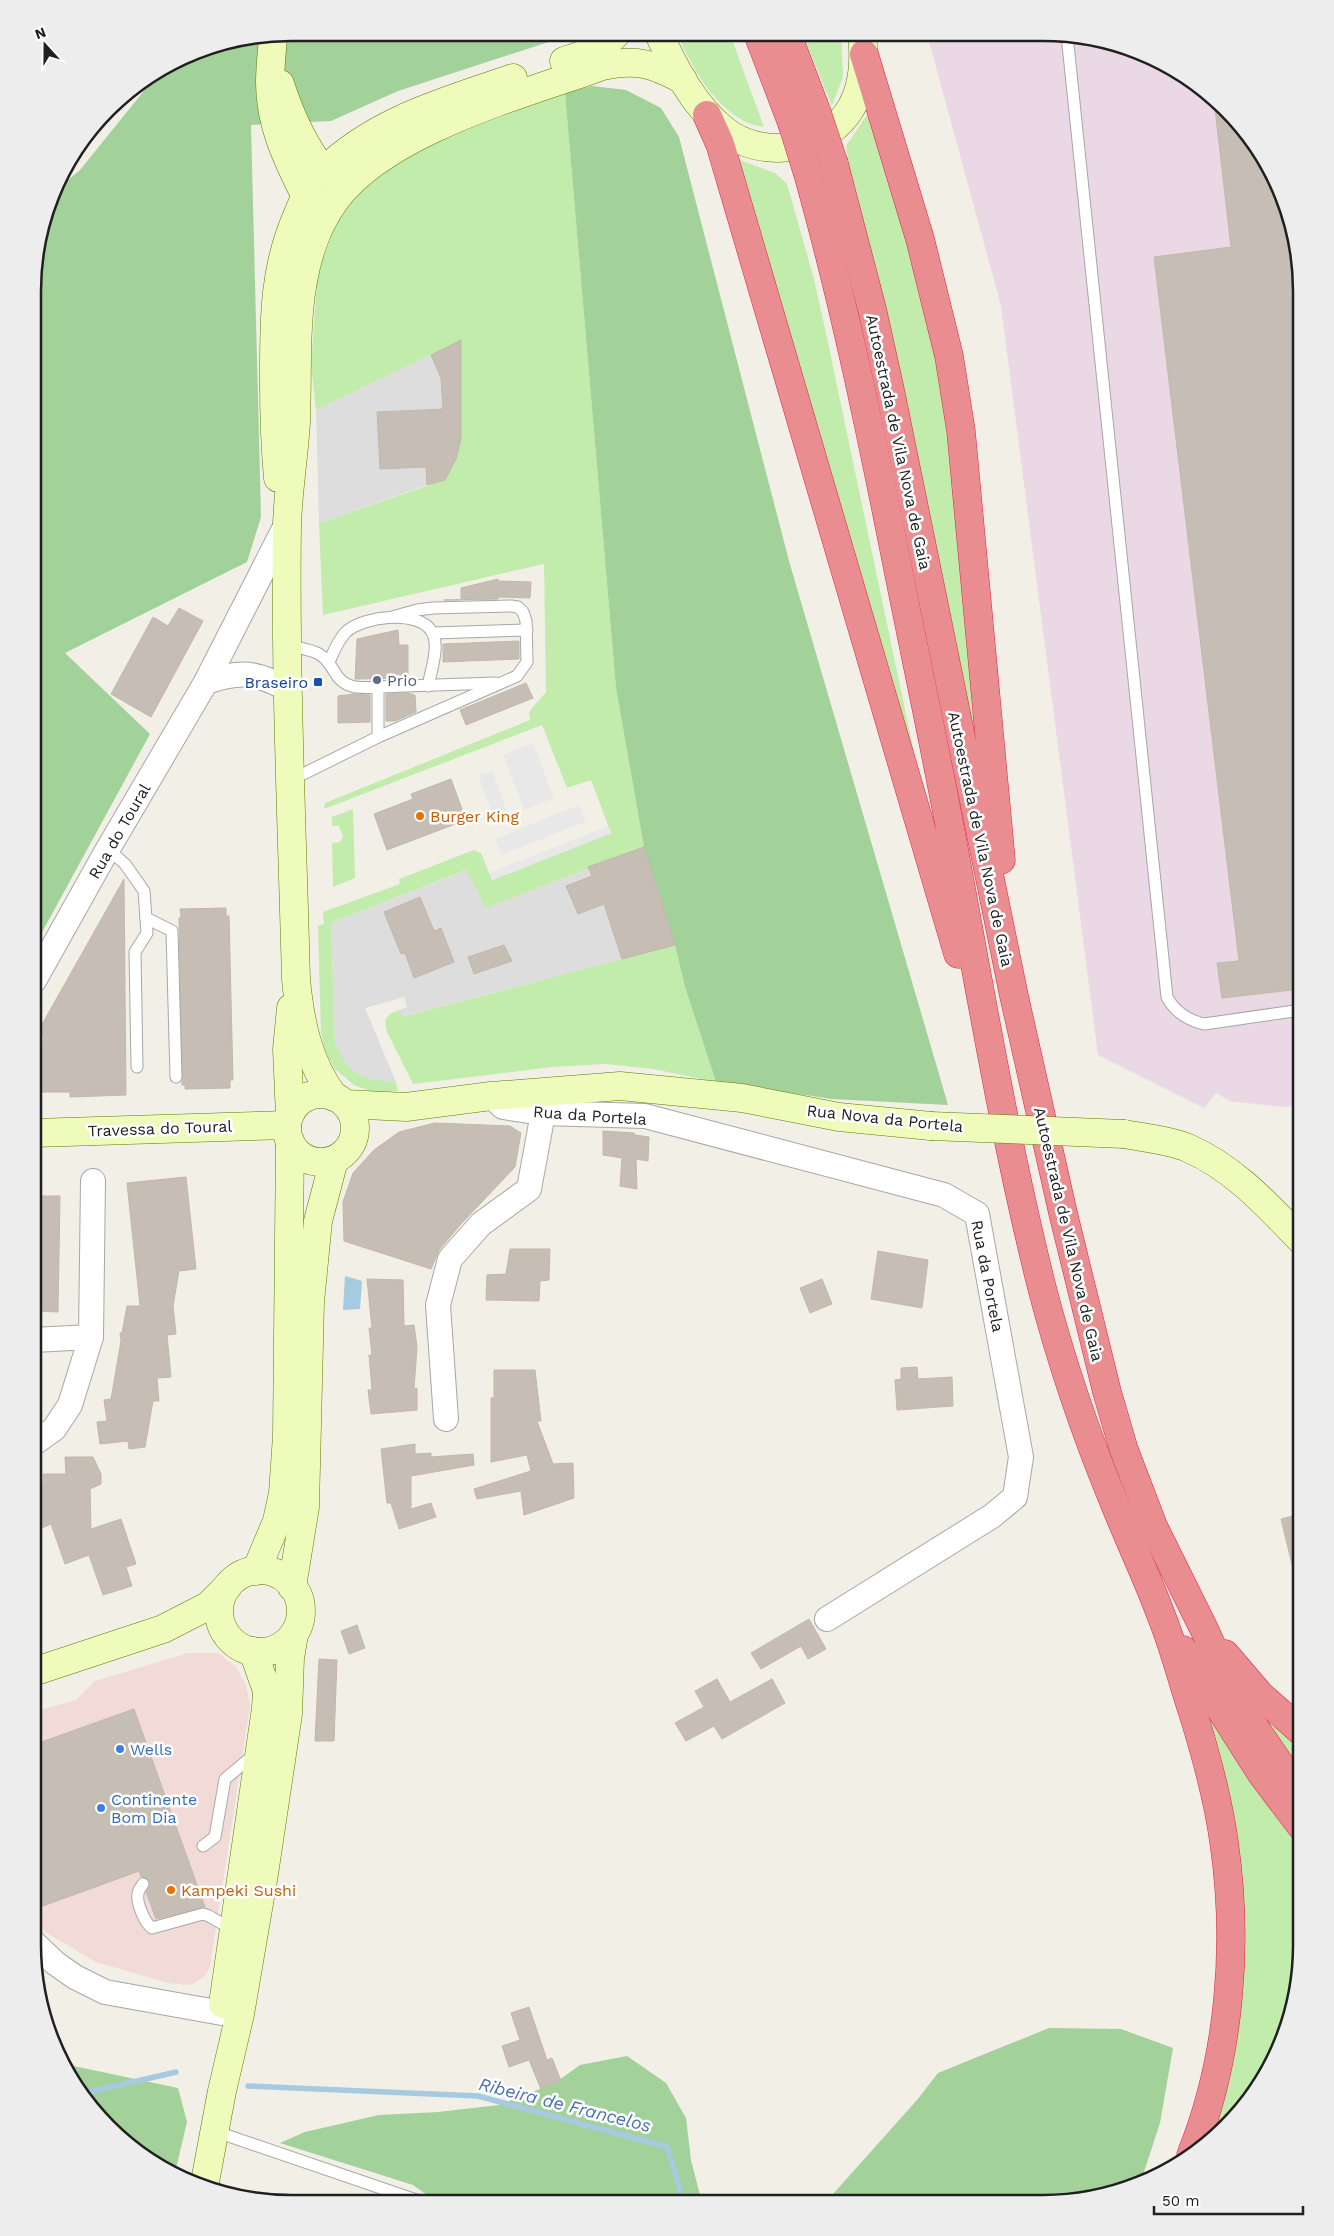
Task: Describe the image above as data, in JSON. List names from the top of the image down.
{
  "streets": {
    "highway": ["Autoestrada de Vila Nova de Gaia"],
    "main road": ["Rua Nova da Portela", "Travessa do Toural"],
    "street": ["Rua do Toural", "Rua da Portela"]
  },
  "crossings": [
    ["Rua da Portela", "Rua Nova da Portela"],
    ["Rua Nova da Portela", "Travessa do Toural"]
  ],
  "water": ["Ribeira de Francelos"],
  "places": {
    "other": [
      "Prio",
      "Burger King",
      "Wells",
      "Continente Bom Dia",
      "Kampeki Sushi"
    ],
    "transit": ["Braseiro"]
  },
  "scale_bar": "50 m",
  "north": "top"
}
